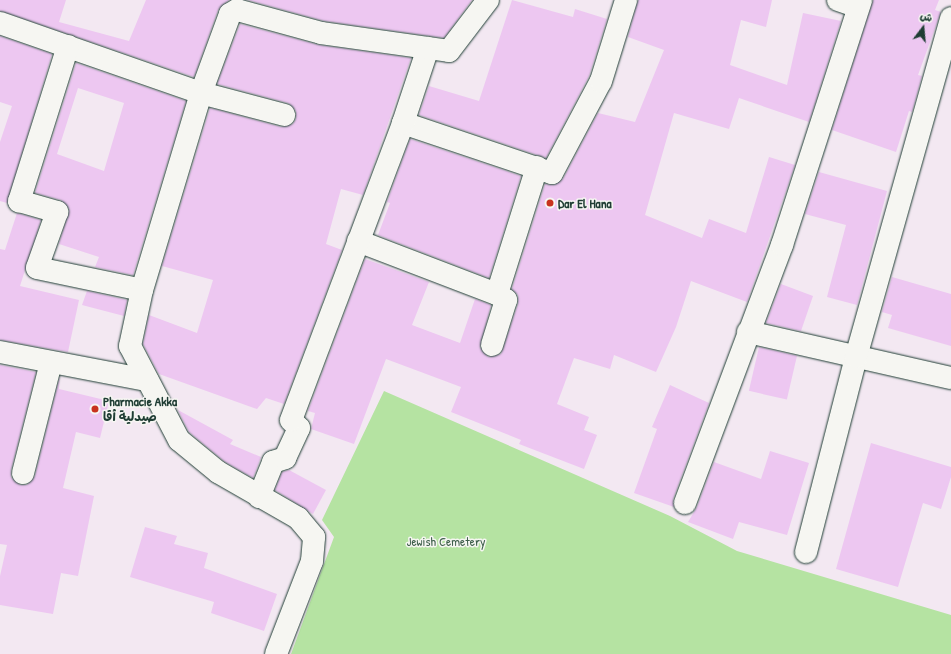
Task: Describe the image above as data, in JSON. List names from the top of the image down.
{
  "parks": ["Jewish Cemetery"],
  "places": ["Dar El Hana", "Pharmacie Akka صيدلية أقا"],
  "north": "top"
}
